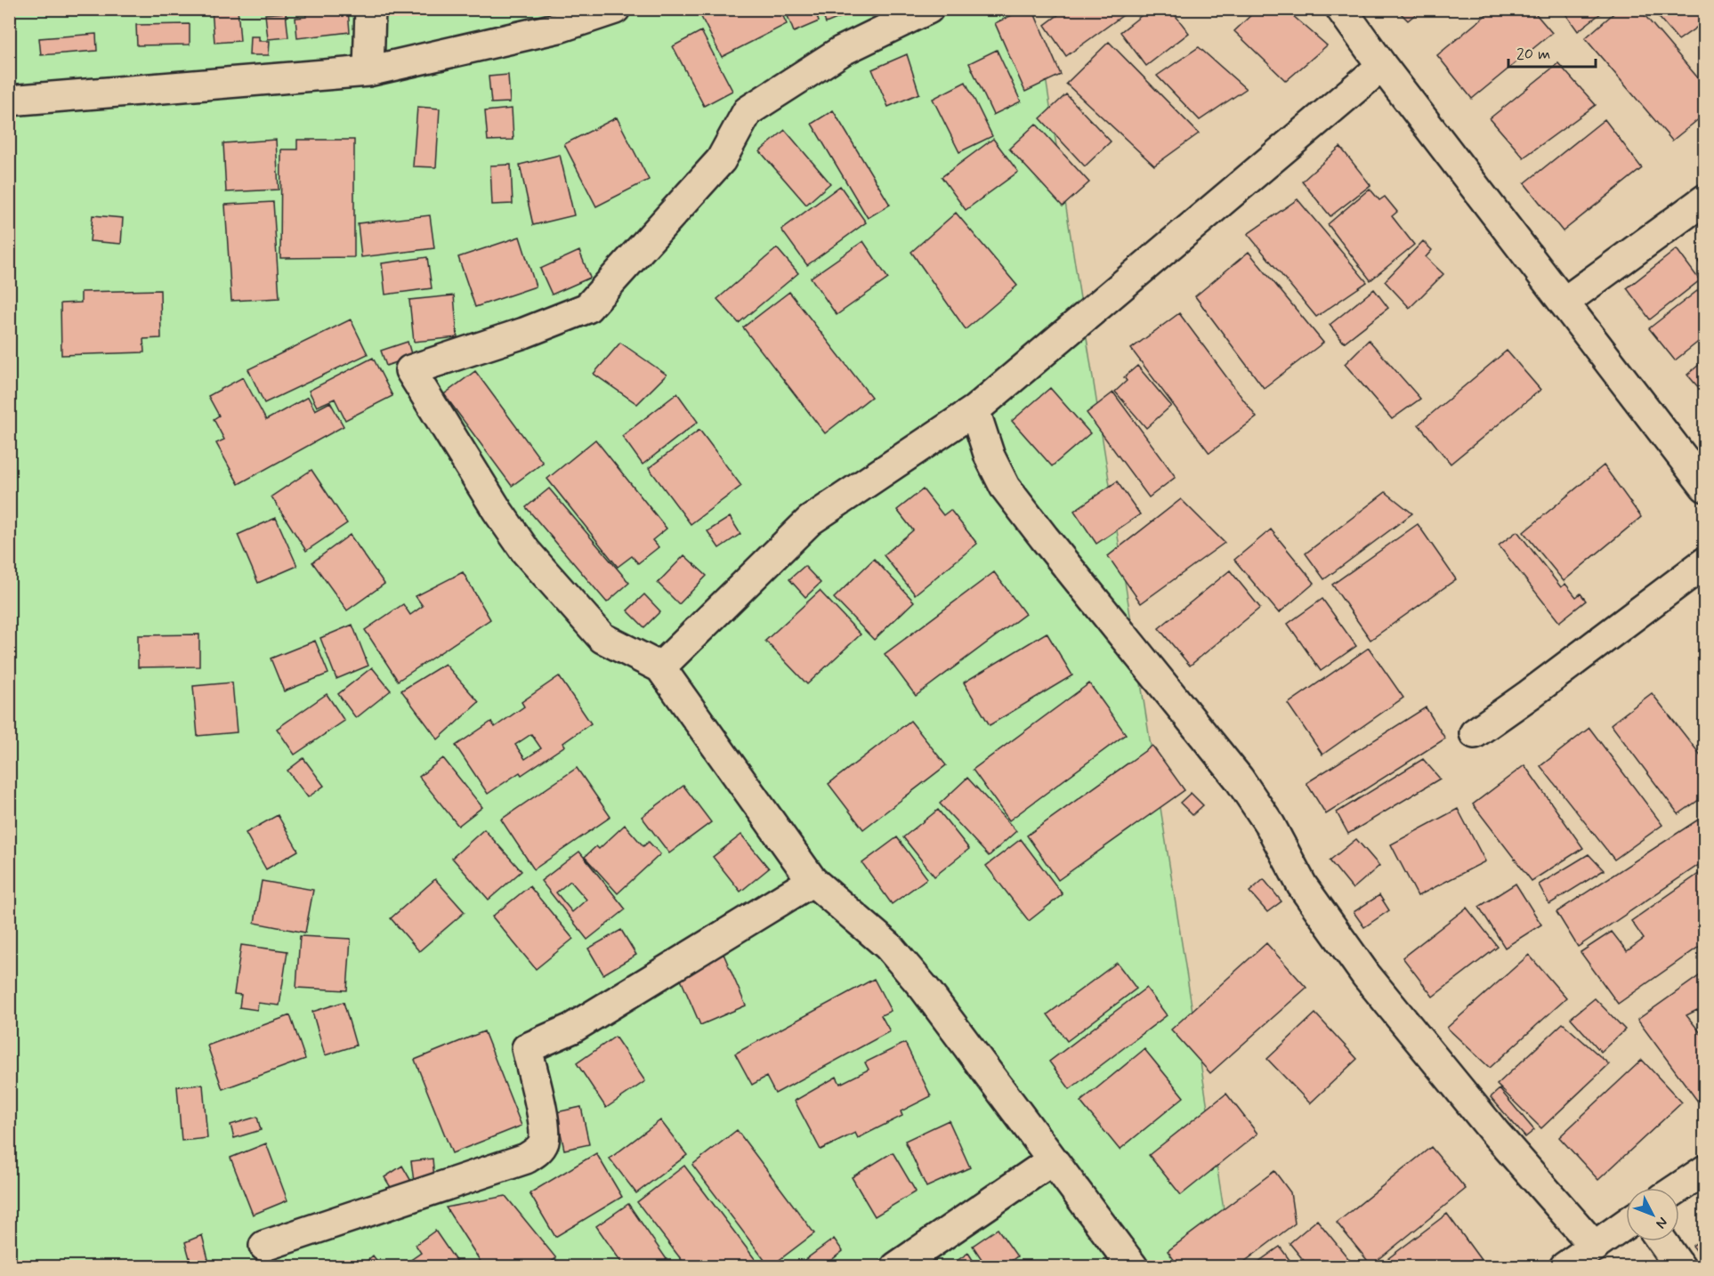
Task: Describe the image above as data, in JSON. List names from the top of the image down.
{
  "scale_bar": "20 m",
  "north": "bottom right"
}
